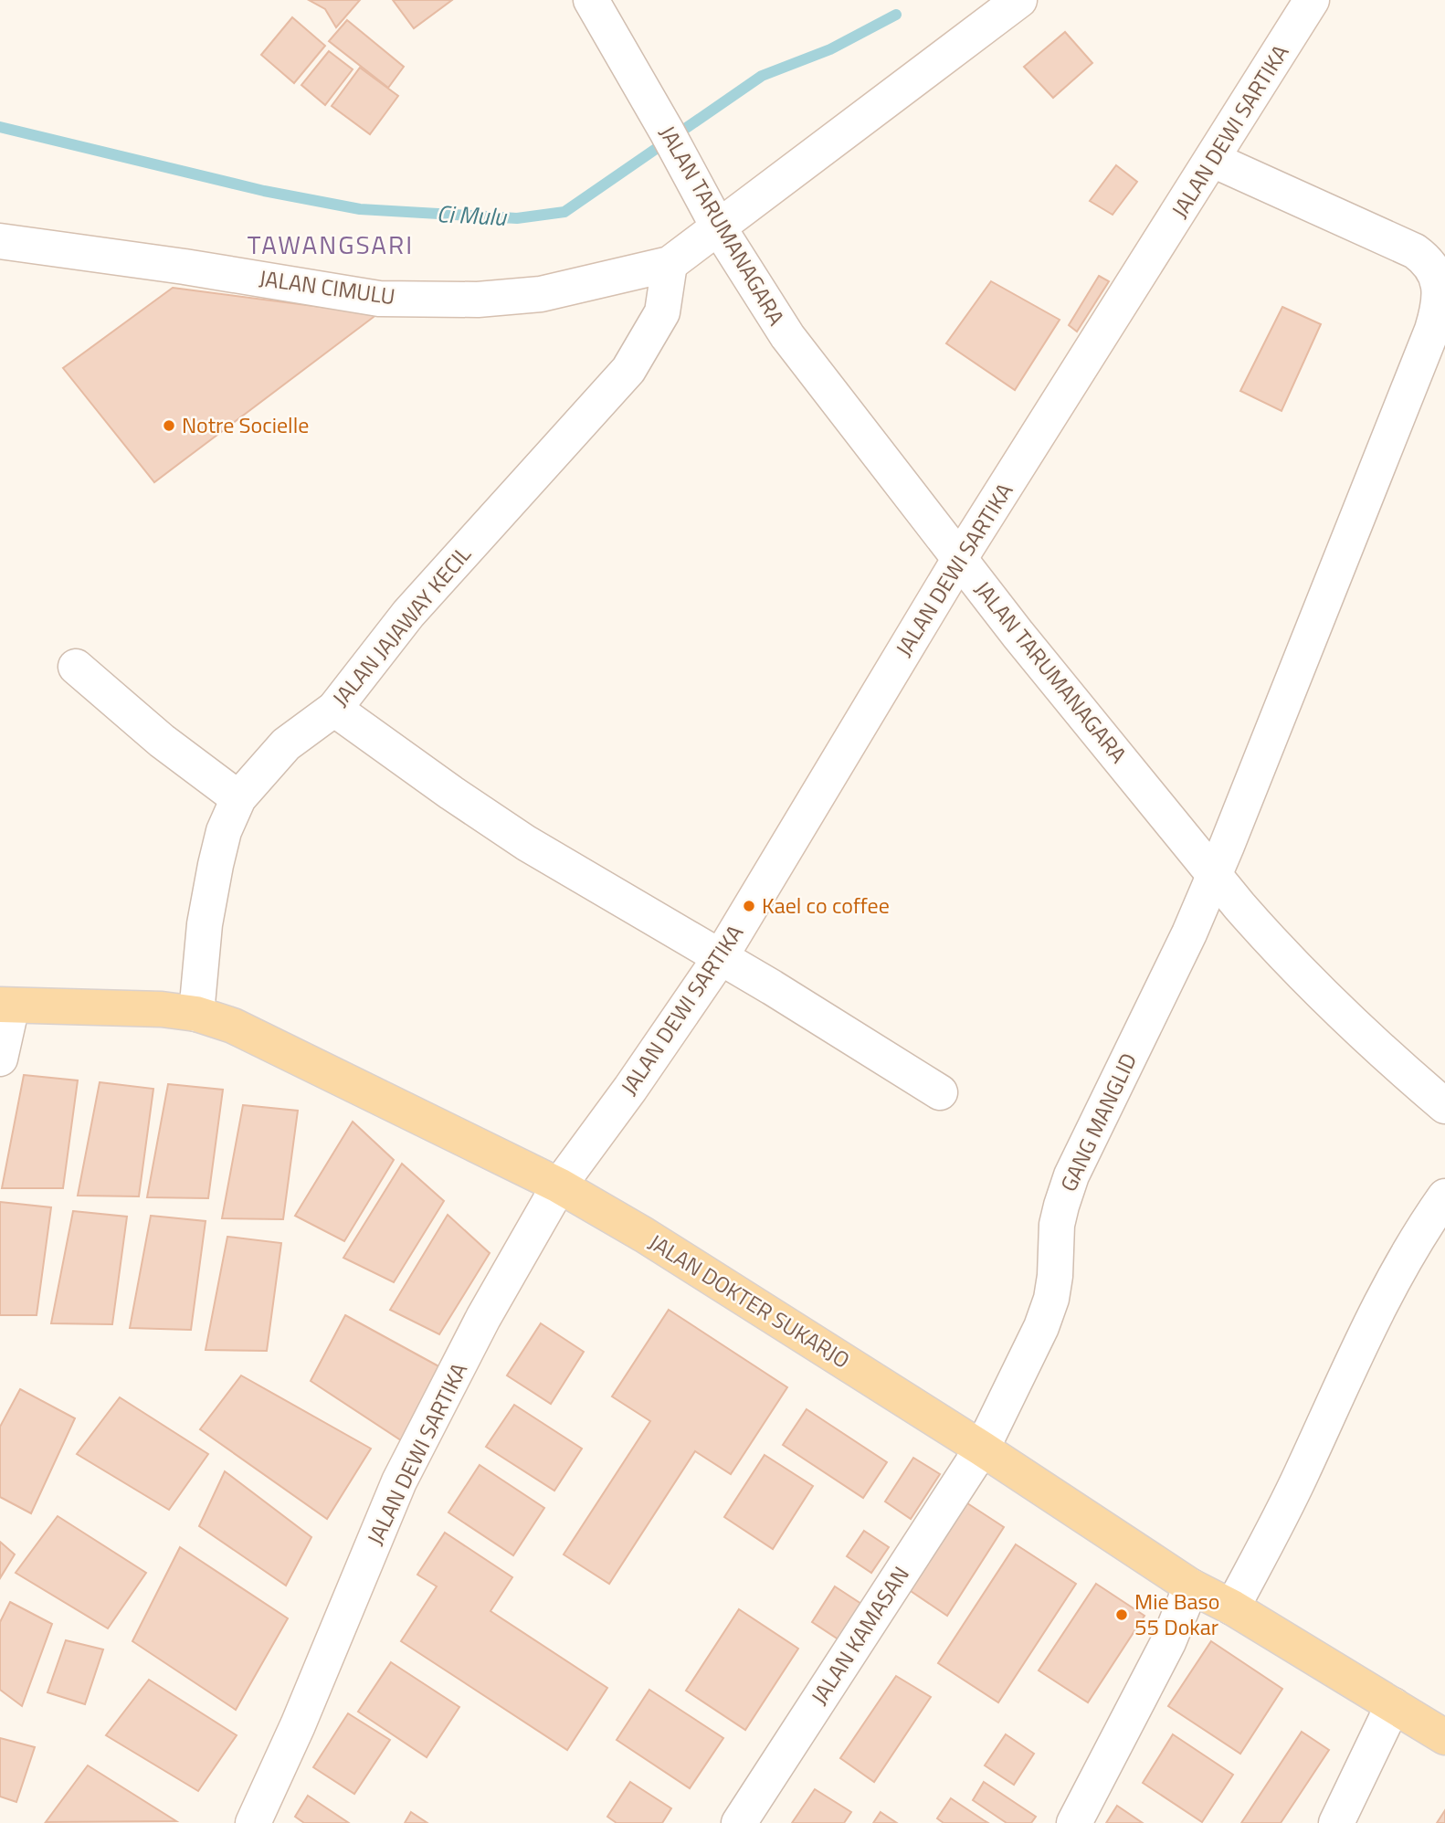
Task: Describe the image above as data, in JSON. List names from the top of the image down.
{
  "streets": {
    "main road": ["JALAN DOKTER SUKARJO"],
    "street": [
      "JALAN DEWI SARTIKA",
      "JALAN TARUMANAGARA",
      "JALAN CIMULU",
      "JALAN JAJAWAY KECIL",
      "GANG MANGLID",
      "JALAN KAMASAN"
    ]
  },
  "crossings": [
    ["JALAN DEWI SARTIKA", "JALAN TARUMANAGARA"],
    ["JALAN DEWI SARTIKA", "JALAN DOKTER SUKARJO"],
    ["JALAN TARUMANAGARA", "JALAN CIMULU"],
    ["JALAN TARUMANAGARA", "GANG MANGLID"],
    ["JALAN CIMULU", "JALAN JAJAWAY KECIL"],
    ["JALAN JAJAWAY KECIL", "JALAN DOKTER SUKARJO"],
    ["GANG MANGLID", "JALAN DOKTER SUKARJO"],
    ["GANG MANGLID", "JALAN KAMASAN"],
    ["JALAN DOKTER SUKARJO", "JALAN KAMASAN"]
  ],
  "districts": ["TAWANGSARI"],
  "water": ["Ci Mulu"],
  "places": ["Notre Socielle", "Kael co coffee", "Mie Baso 55 Dokar"]
}
